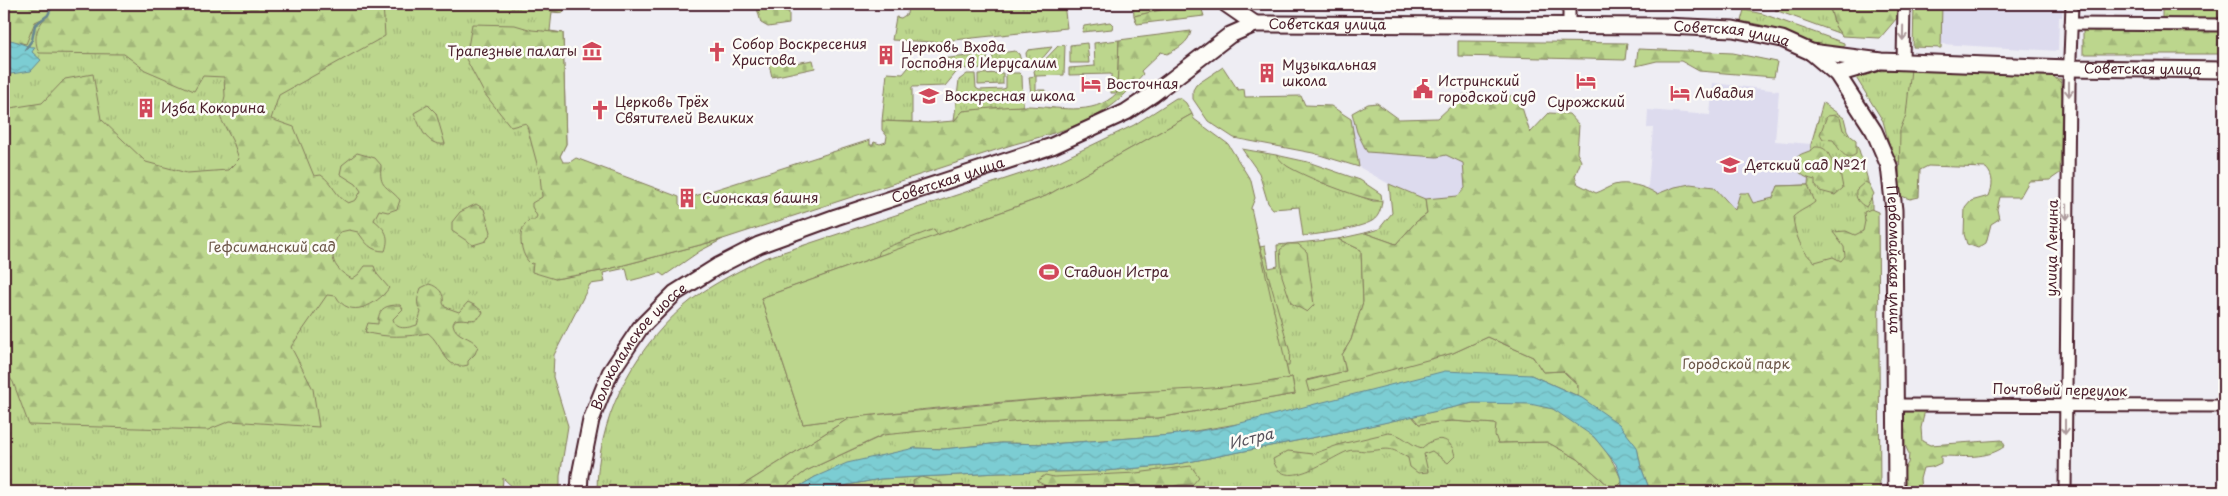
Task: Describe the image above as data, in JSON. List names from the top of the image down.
{
  "streets": {
    "main road": ["Советская улица", "Первомайская улица", "Волоколамское шоссе"],
    "street": ["улица Ленина", "Почтовый переулок"]
  },
  "crossings": [
    ["Советская улица", "улица Ленина"],
    ["Советская улица", "Первомайская улица"],
    ["Советская улица", "Волоколамское шоссе"],
    ["улица Ленина", "Почтовый переулок"],
    ["Первомайская улица", "Почтовый переулок"]
  ],
  "one_way": ["улица Ленина"],
  "water": ["Истра"],
  "parks": ["Гефсиманский сад", "Городской парк"],
  "places": {
    "museum": ["Трапезные палаты"],
    "church": ["Собор Воскресения Христова", "Церковь Трёх Святителей Великих"],
    "building": [
      "Церковь Входа Господня в Иерусалим",
      "Музыкальная школа",
      "Изба Кокорина",
      "Сионская башня"
    ],
    "hotel": ["Сурожский", "Восточная", "Ливадия"],
    "public building": ["Истринский городской суд"],
    "school or university": ["Воскресная школа", "Детский сад №21"],
    "sports": ["Стадион Истра"]
  }
}
